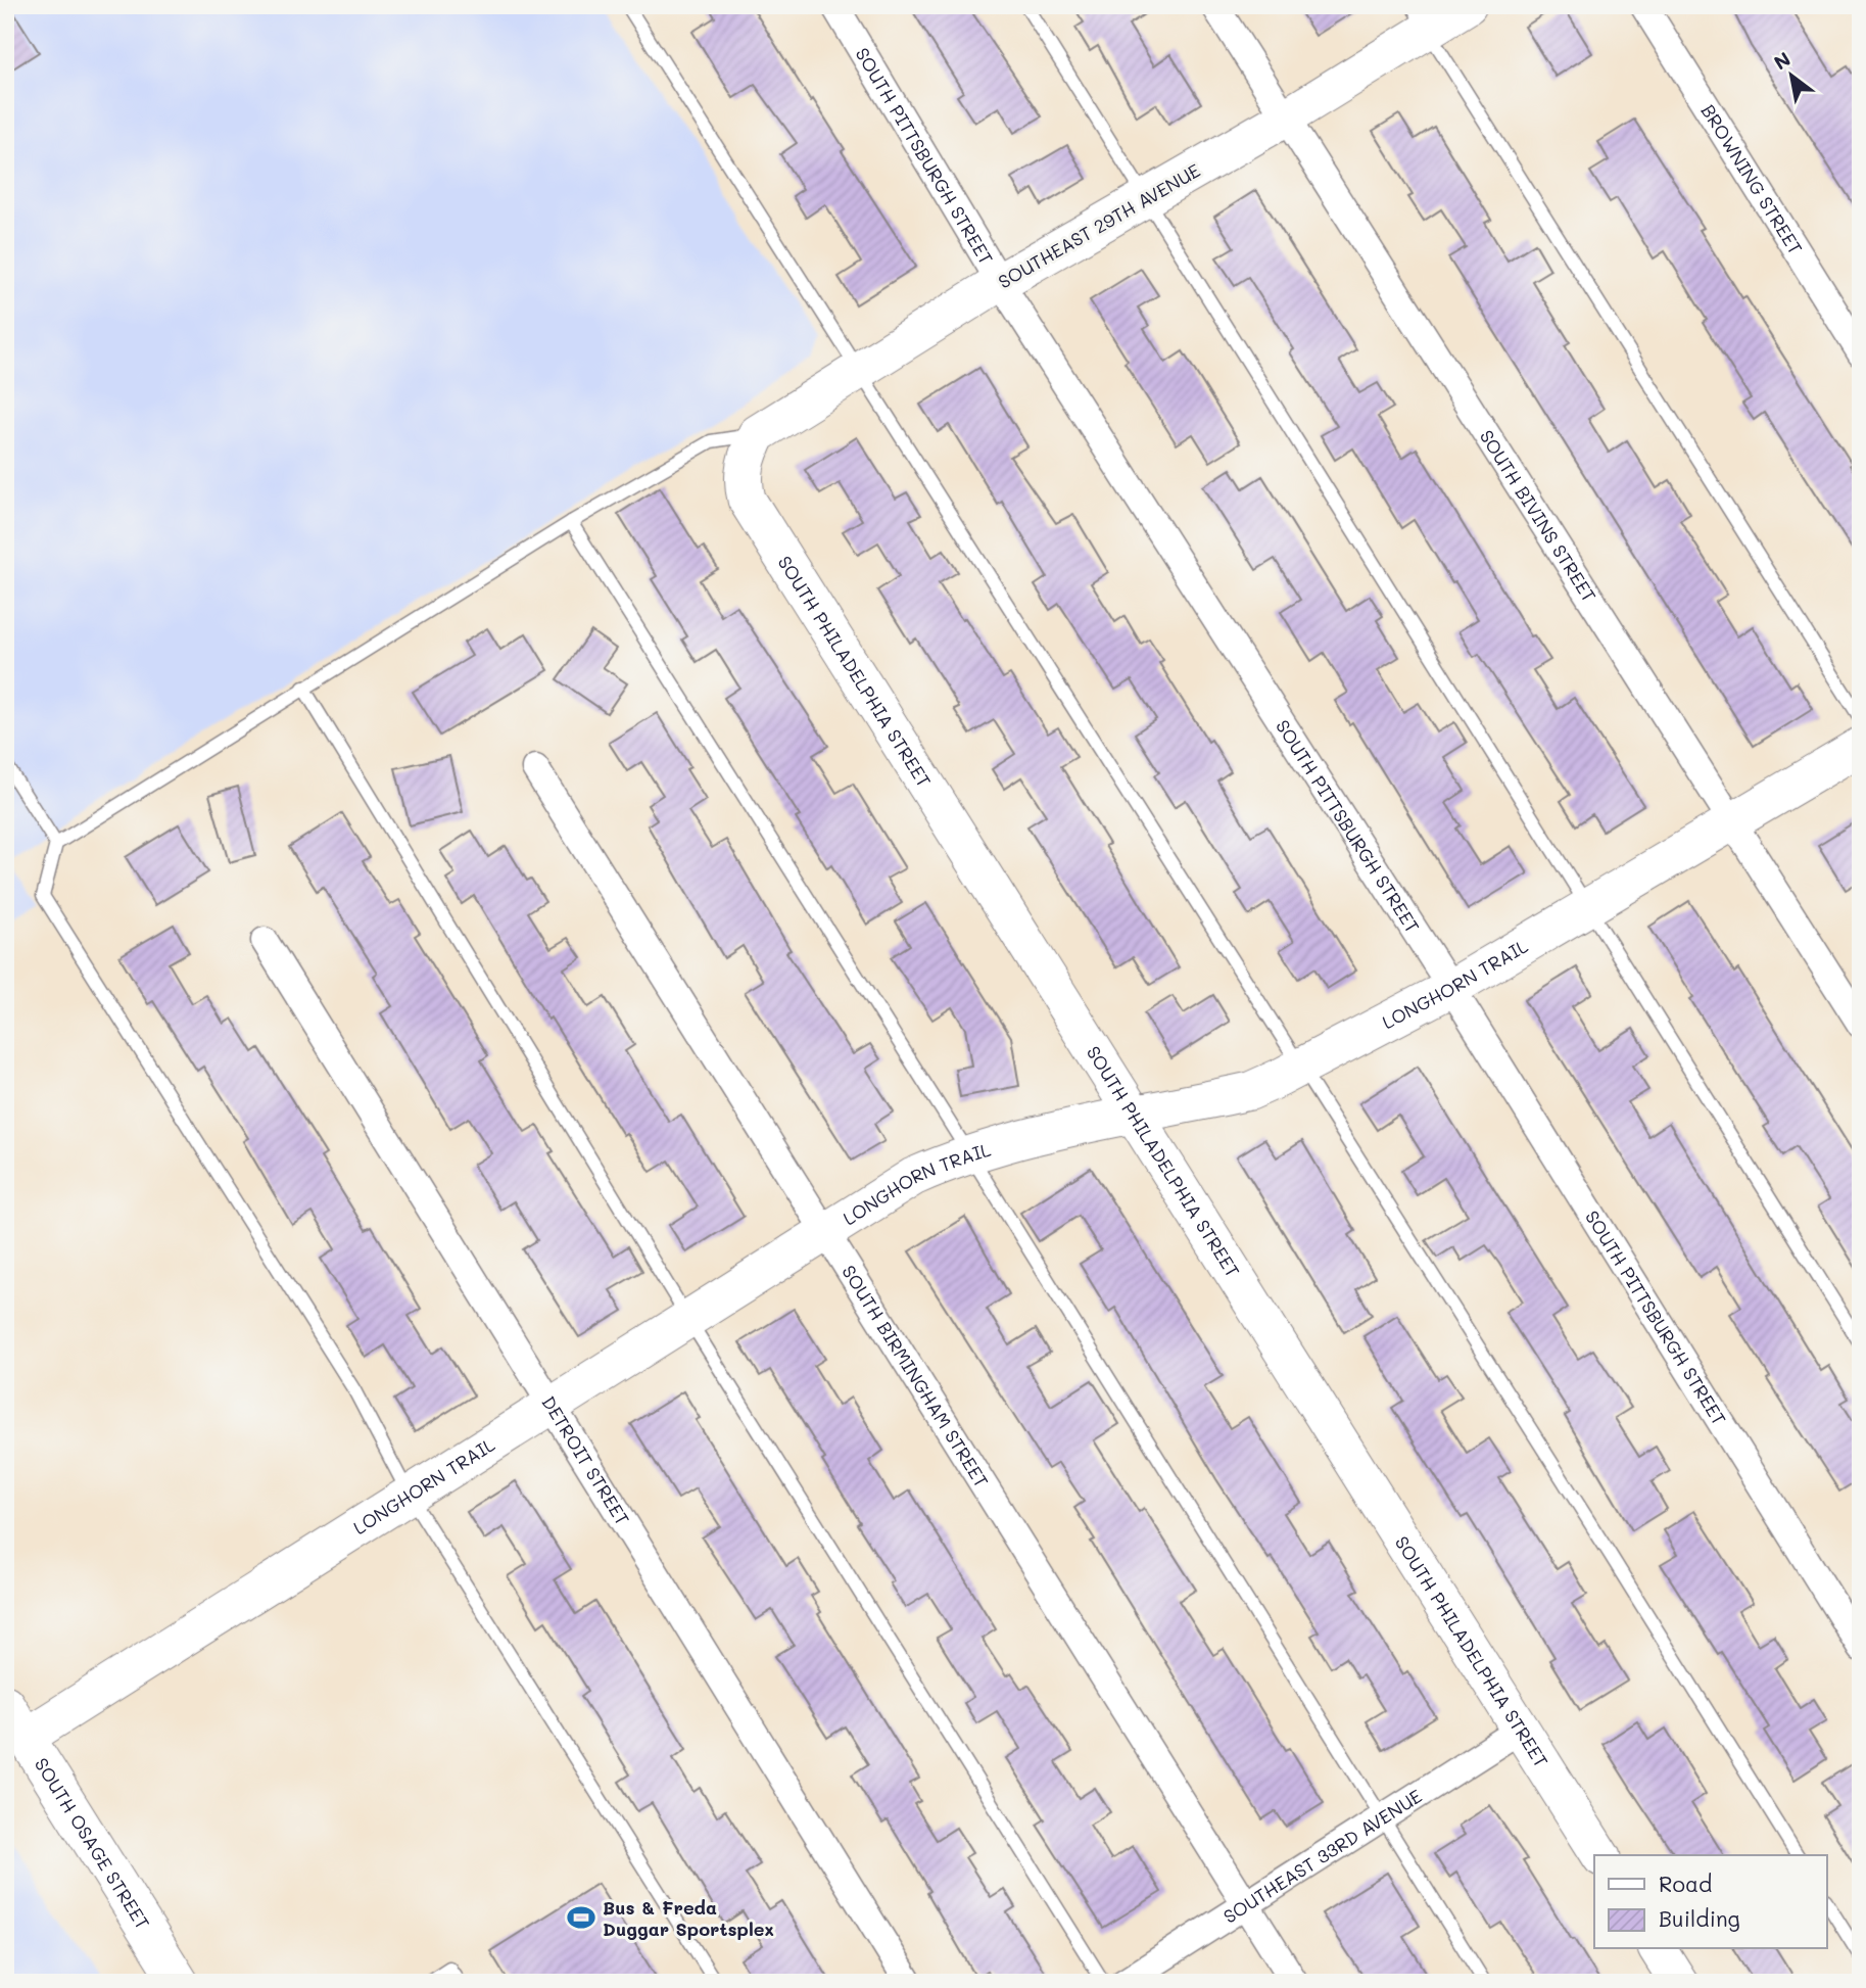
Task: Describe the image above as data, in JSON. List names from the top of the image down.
{
  "streets": {
    "street": [
      "SOUTH PITTSBURGH STREET",
      "BROWNING STREET",
      "SOUTHEAST 29TH AVENUE",
      "SOUTH BIVINS STREET",
      "SOUTH PHILADELPHIA STREET",
      "LONGHORN TRAIL",
      "SOUTH BIRMINGHAM STREET",
      "DETROIT STREET",
      "SOUTH OSAGE STREET",
      "SOUTHEAST 33RD AVENUE"
    ]
  },
  "crossings": [
    ["SOUTH PITTSBURGH STREET", "SOUTHEAST 29TH AVENUE"],
    ["SOUTH PITTSBURGH STREET", "LONGHORN TRAIL"],
    ["SOUTHEAST 29TH AVENUE", "SOUTH BIVINS STREET"],
    ["SOUTHEAST 29TH AVENUE", "SOUTH PHILADELPHIA STREET"],
    ["SOUTH BIVINS STREET", "LONGHORN TRAIL"],
    ["SOUTH PHILADELPHIA STREET", "LONGHORN TRAIL"],
    ["SOUTH PHILADELPHIA STREET", "SOUTHEAST 33RD AVENUE"],
    ["LONGHORN TRAIL", "SOUTH BIRMINGHAM STREET"],
    ["LONGHORN TRAIL", "DETROIT STREET"],
    ["LONGHORN TRAIL", "SOUTH OSAGE STREET"],
    ["SOUTH BIRMINGHAM STREET", "SOUTHEAST 33RD AVENUE"]
  ],
  "places": {
    "sports": ["Bus & Freda Duggar Sportsplex"]
  },
  "legend": ["Road", "Building"],
  "north": "top left"
}
